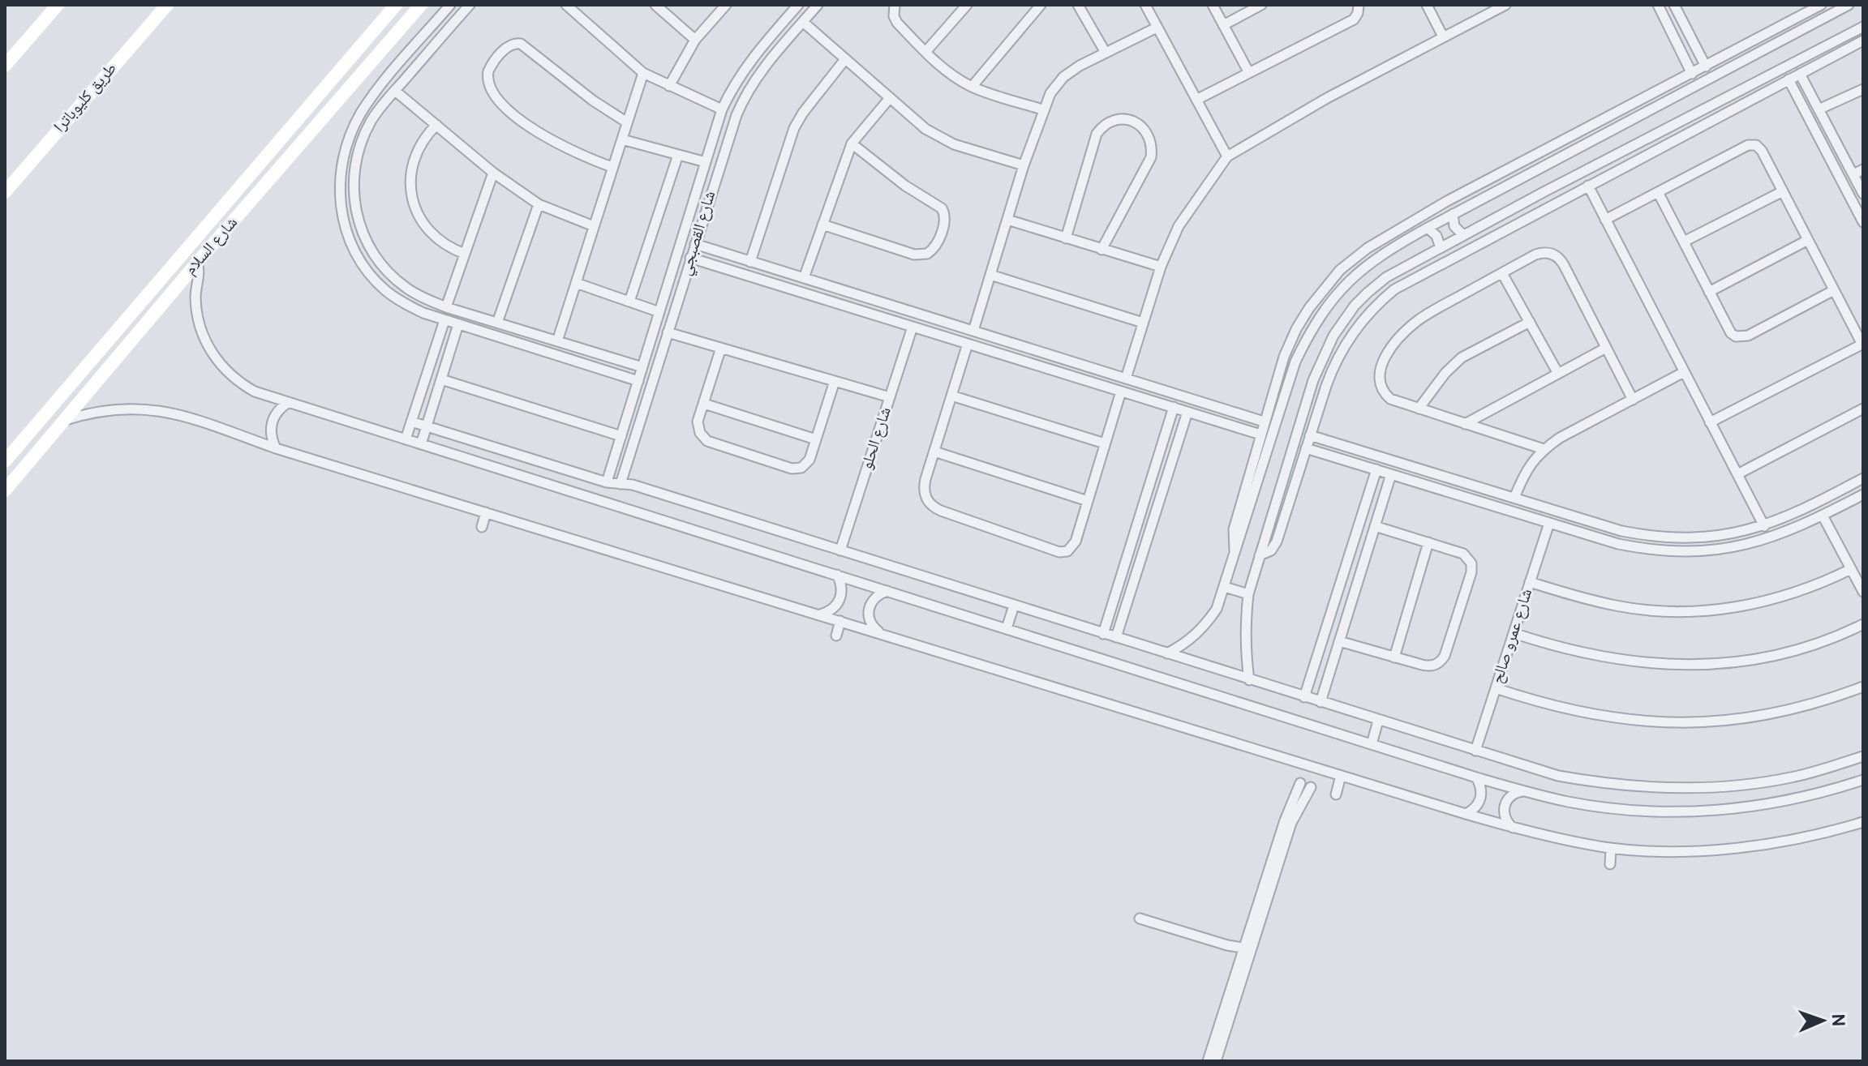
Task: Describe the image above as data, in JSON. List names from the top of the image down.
{
  "streets": {
    "main road": ["طريق كليوباترا", "شارع السلام"],
    "street": ["شارع القصبجي", "شارع الحلو", "شارع عمرو صالح"]
  },
  "north": "right"
}
